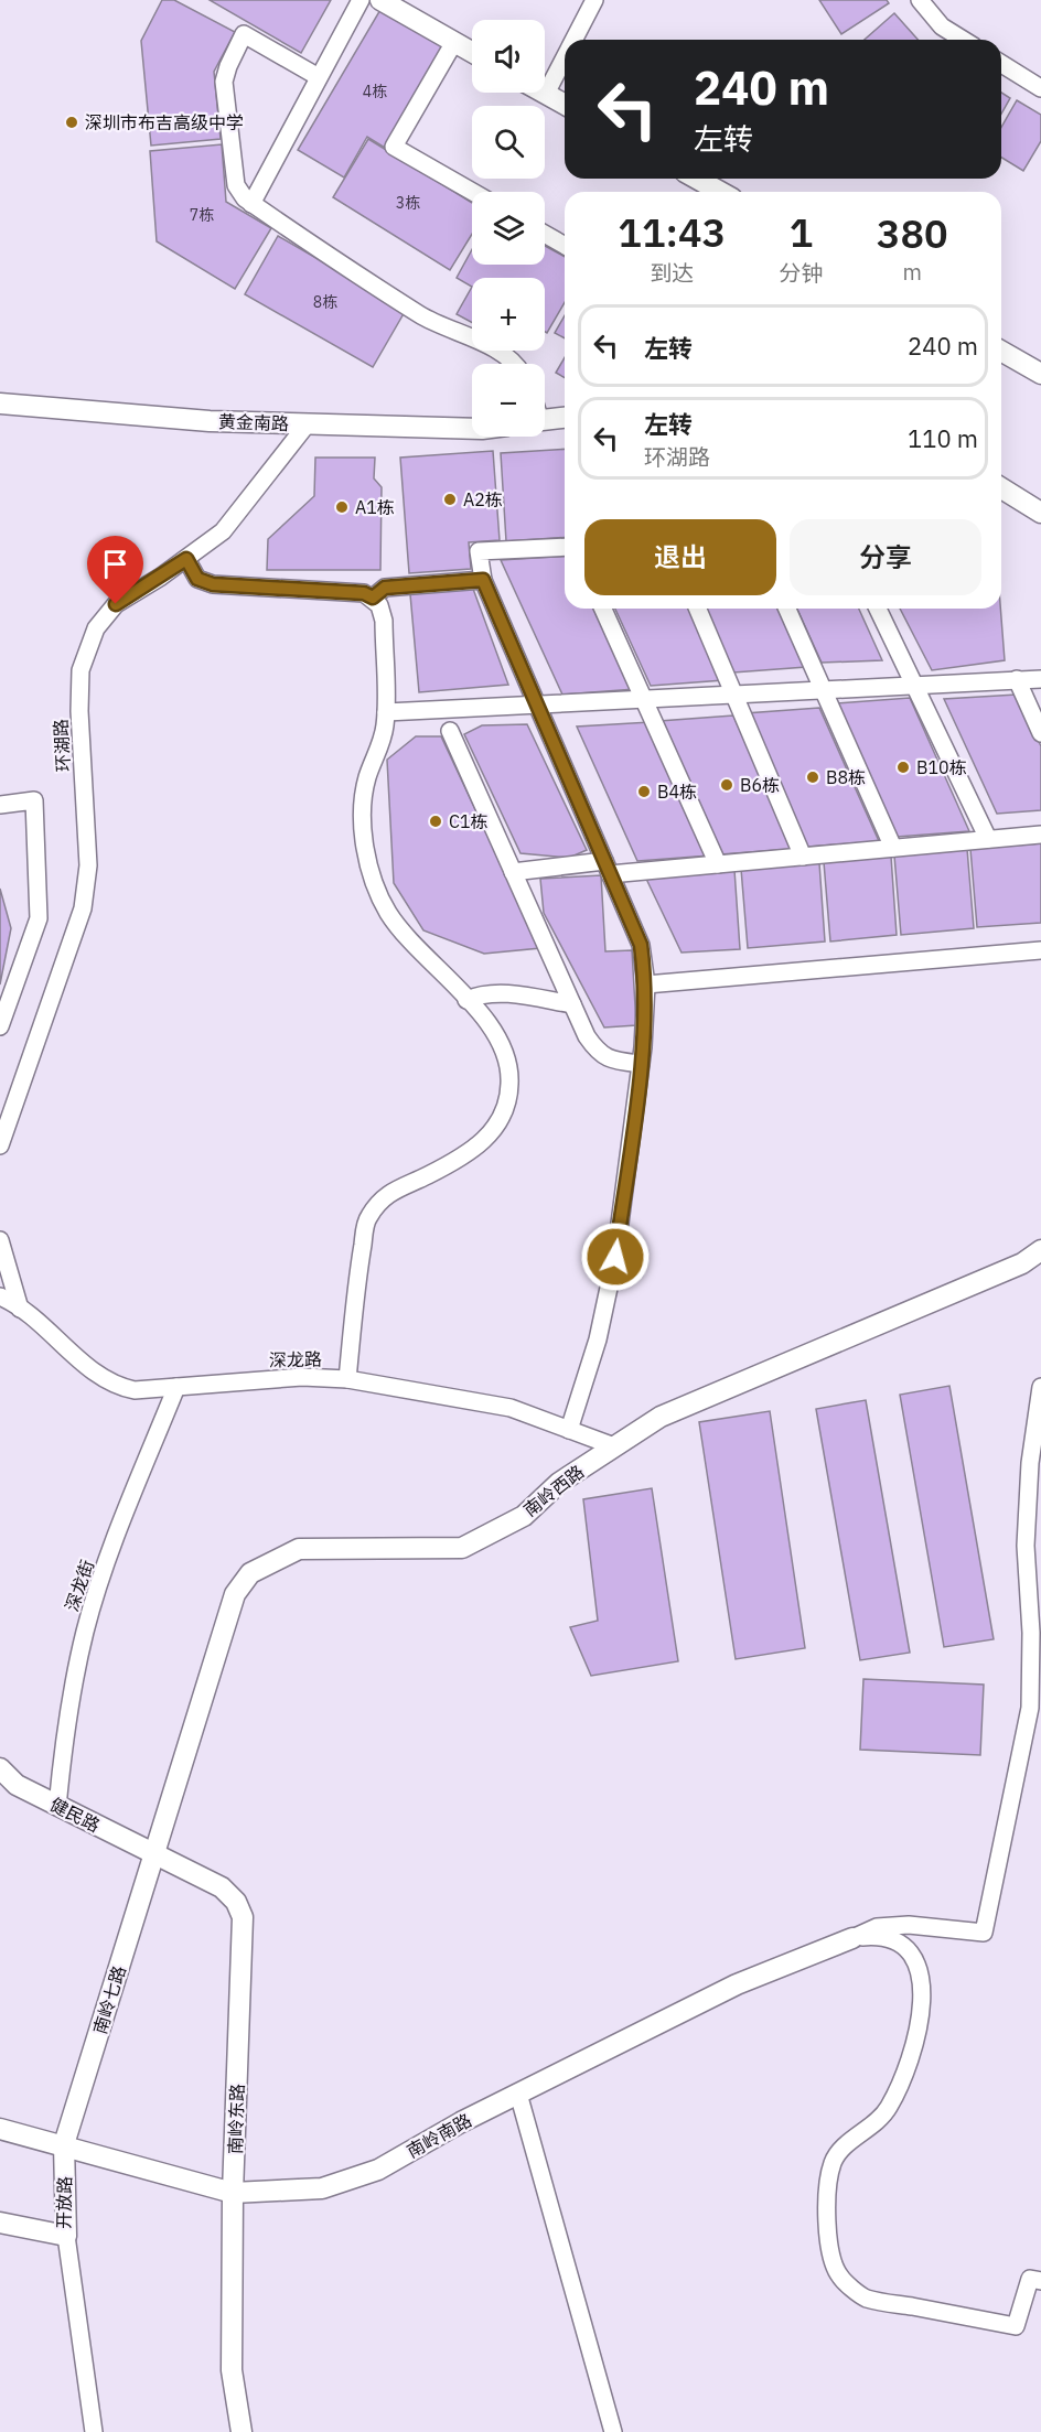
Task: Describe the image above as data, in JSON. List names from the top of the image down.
{
  "streets": {
    "street": [
      "黄金南路",
      "环湖路",
      "深龙路",
      "南岭西路",
      "深龙街",
      "健民路",
      "南岭七路",
      "南岭东路",
      "南岭南路",
      "开放路"
    ]
  },
  "crossings": [
    ["黄金南路", "环湖路"],
    ["深龙路", "南岭西路"],
    ["深龙路", "深龙街"],
    ["南岭西路", "健民路"],
    ["南岭西路", "南岭七路"],
    ["南岭西路", "南岭东路"],
    ["深龙街", "健民路"],
    ["健民路", "南岭七路"],
    ["健民路", "南岭东路"],
    ["南岭七路", "南岭东路"],
    ["南岭七路", "南岭南路"],
    ["南岭七路", "开放路"],
    ["南岭东路", "南岭南路"],
    ["南岭南路", "开放路"]
  ],
  "places": [
    "深圳市布吉高级中学",
    "A2栋",
    "A1栋",
    "B10栋",
    "B8栋",
    "B6栋",
    "B4栋",
    "C1栋"
  ],
  "house_numbers": [
    "4栋",
    "3栋",
    "7栋",
    "8栋"
  ],
  "page": {
    "map_buttons": ["+", "−"],
    "turn": ["240 m", "左转"],
    "eta": [
      "11:43",
      "到达",
      "1",
      "分钟",
      "380",
      "m"
    ],
    "list": [
      {
        "name": "左转",
        "value": "240 m"
      },
      {
        "name": "左转",
        "note": "环湖路",
        "value": "110 m"
      }
    ],
    "buttons": ["退出", "分享"]
  }
}
